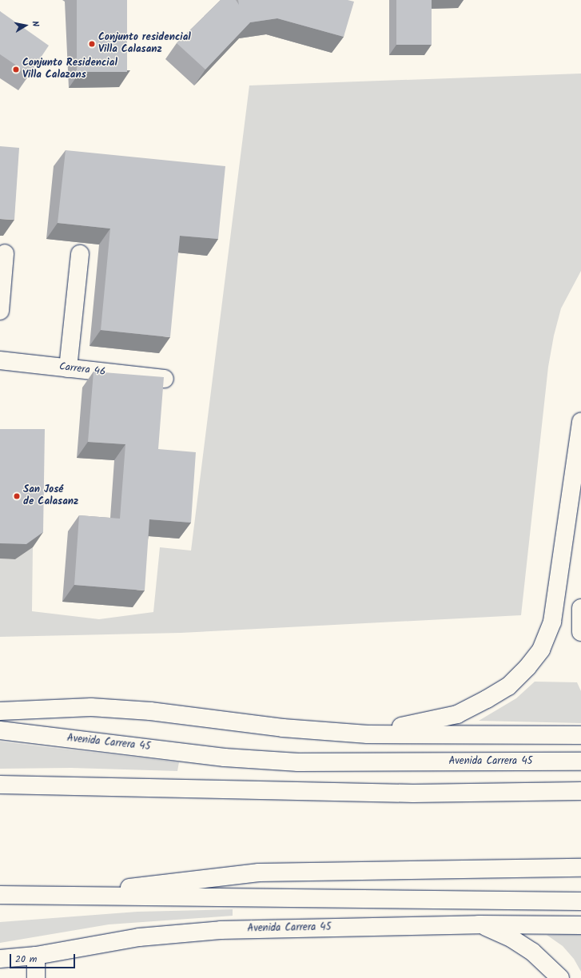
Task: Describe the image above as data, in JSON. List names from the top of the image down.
{
  "streets": {
    "main road": ["Carrera 46", "Avenida Carrera 45"]
  },
  "places": ["Conjunto residencial Villa Calasanz", "Conjunto Residencial Villa Calazans", "San José de Calasanz"],
  "scale_bar": "20 m",
  "north": "right"
}
